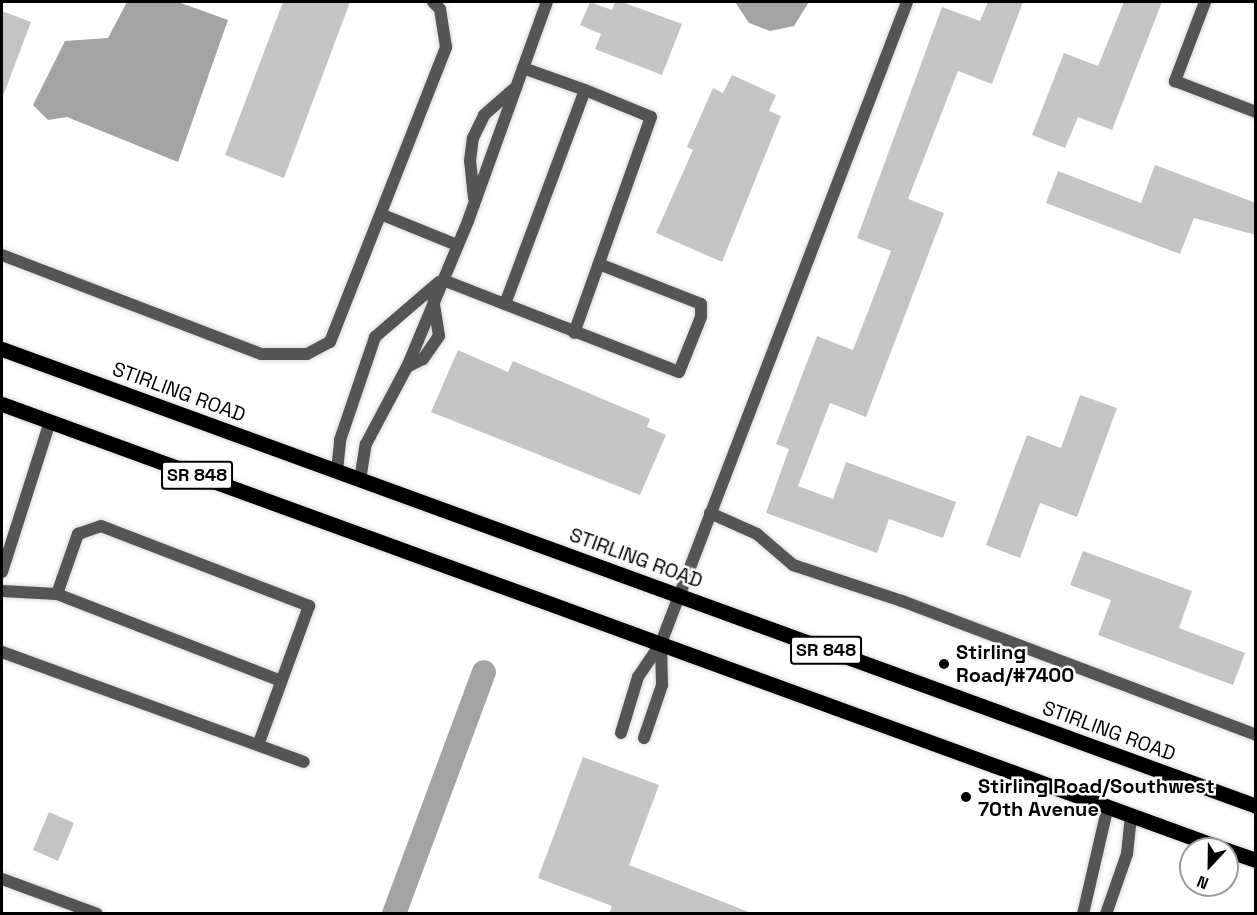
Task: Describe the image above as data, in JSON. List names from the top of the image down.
{
  "streets": {
    "main road": ["STIRLING ROAD", "SR 848"]
  },
  "places": ["Stirling Road/#7400", "Stirling Road/Southwest 70th Avenue"],
  "north": "bottom"
}
